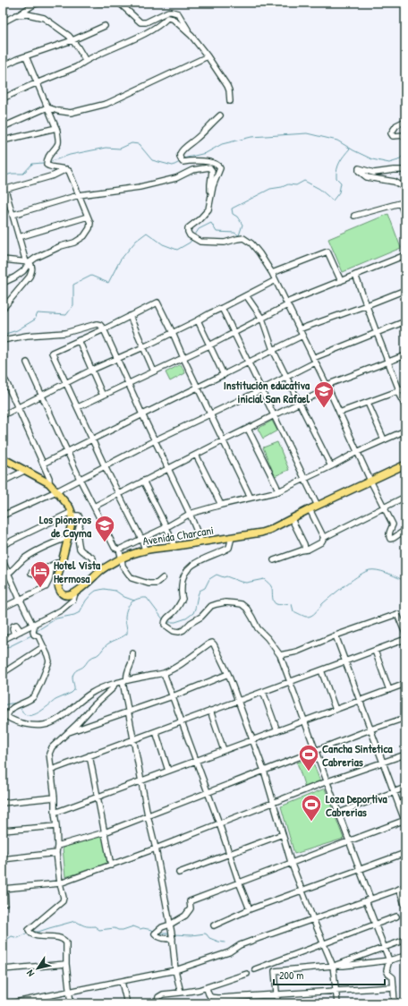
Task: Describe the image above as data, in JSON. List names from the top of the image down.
{
  "streets": {
    "main road": ["Avenida Charcani"]
  },
  "places": {
    "school or university": ["Institución educativa inicial San Rafael", "Los pioneros de Cayma"],
    "hotel": ["Hotel Vista Hermosa"],
    "sports": ["Cancha Sintetica Cabrerias", "Loza Deportiva Cabrerias"]
  },
  "scale_bar": "200 m",
  "north": "bottom left"
}
